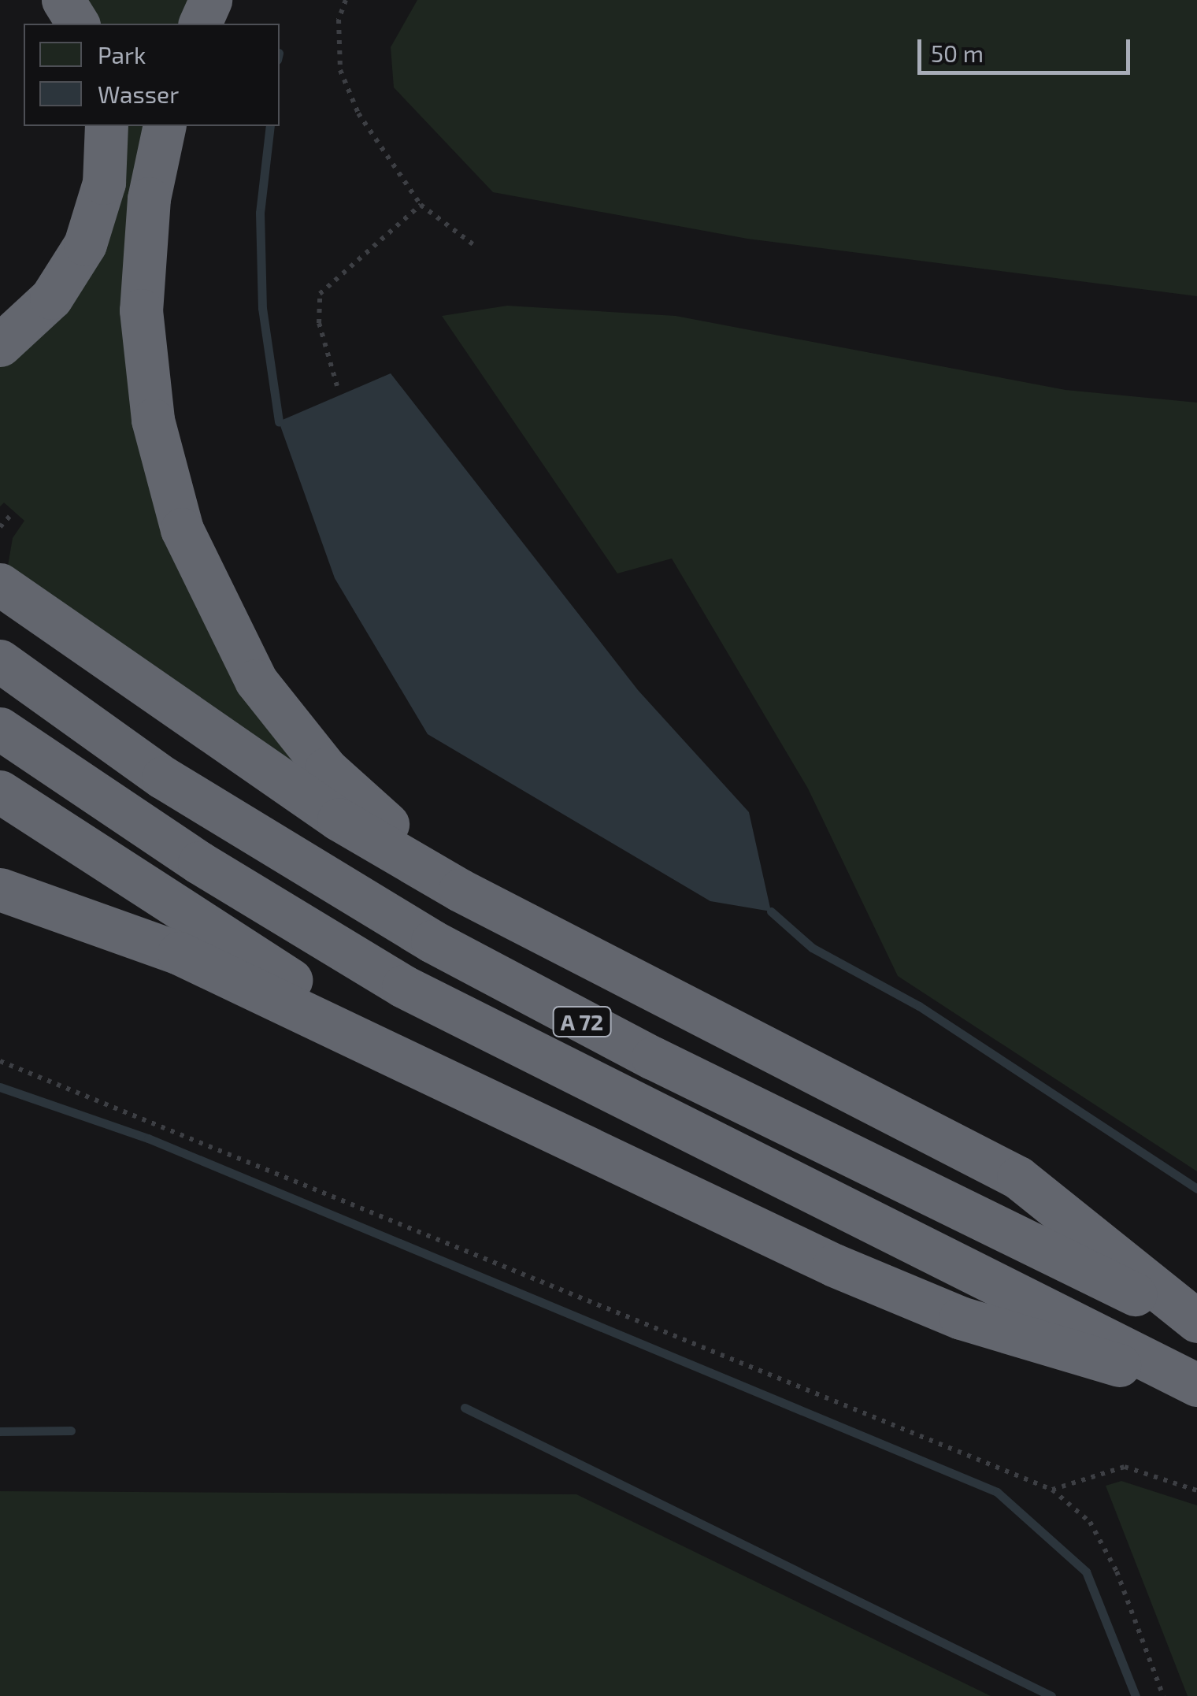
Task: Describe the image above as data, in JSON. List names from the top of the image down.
{
  "streets": {
    "highway": ["A 72"]
  },
  "legend": ["Park", "Wasser"],
  "scale_bar": "50 m"
}
